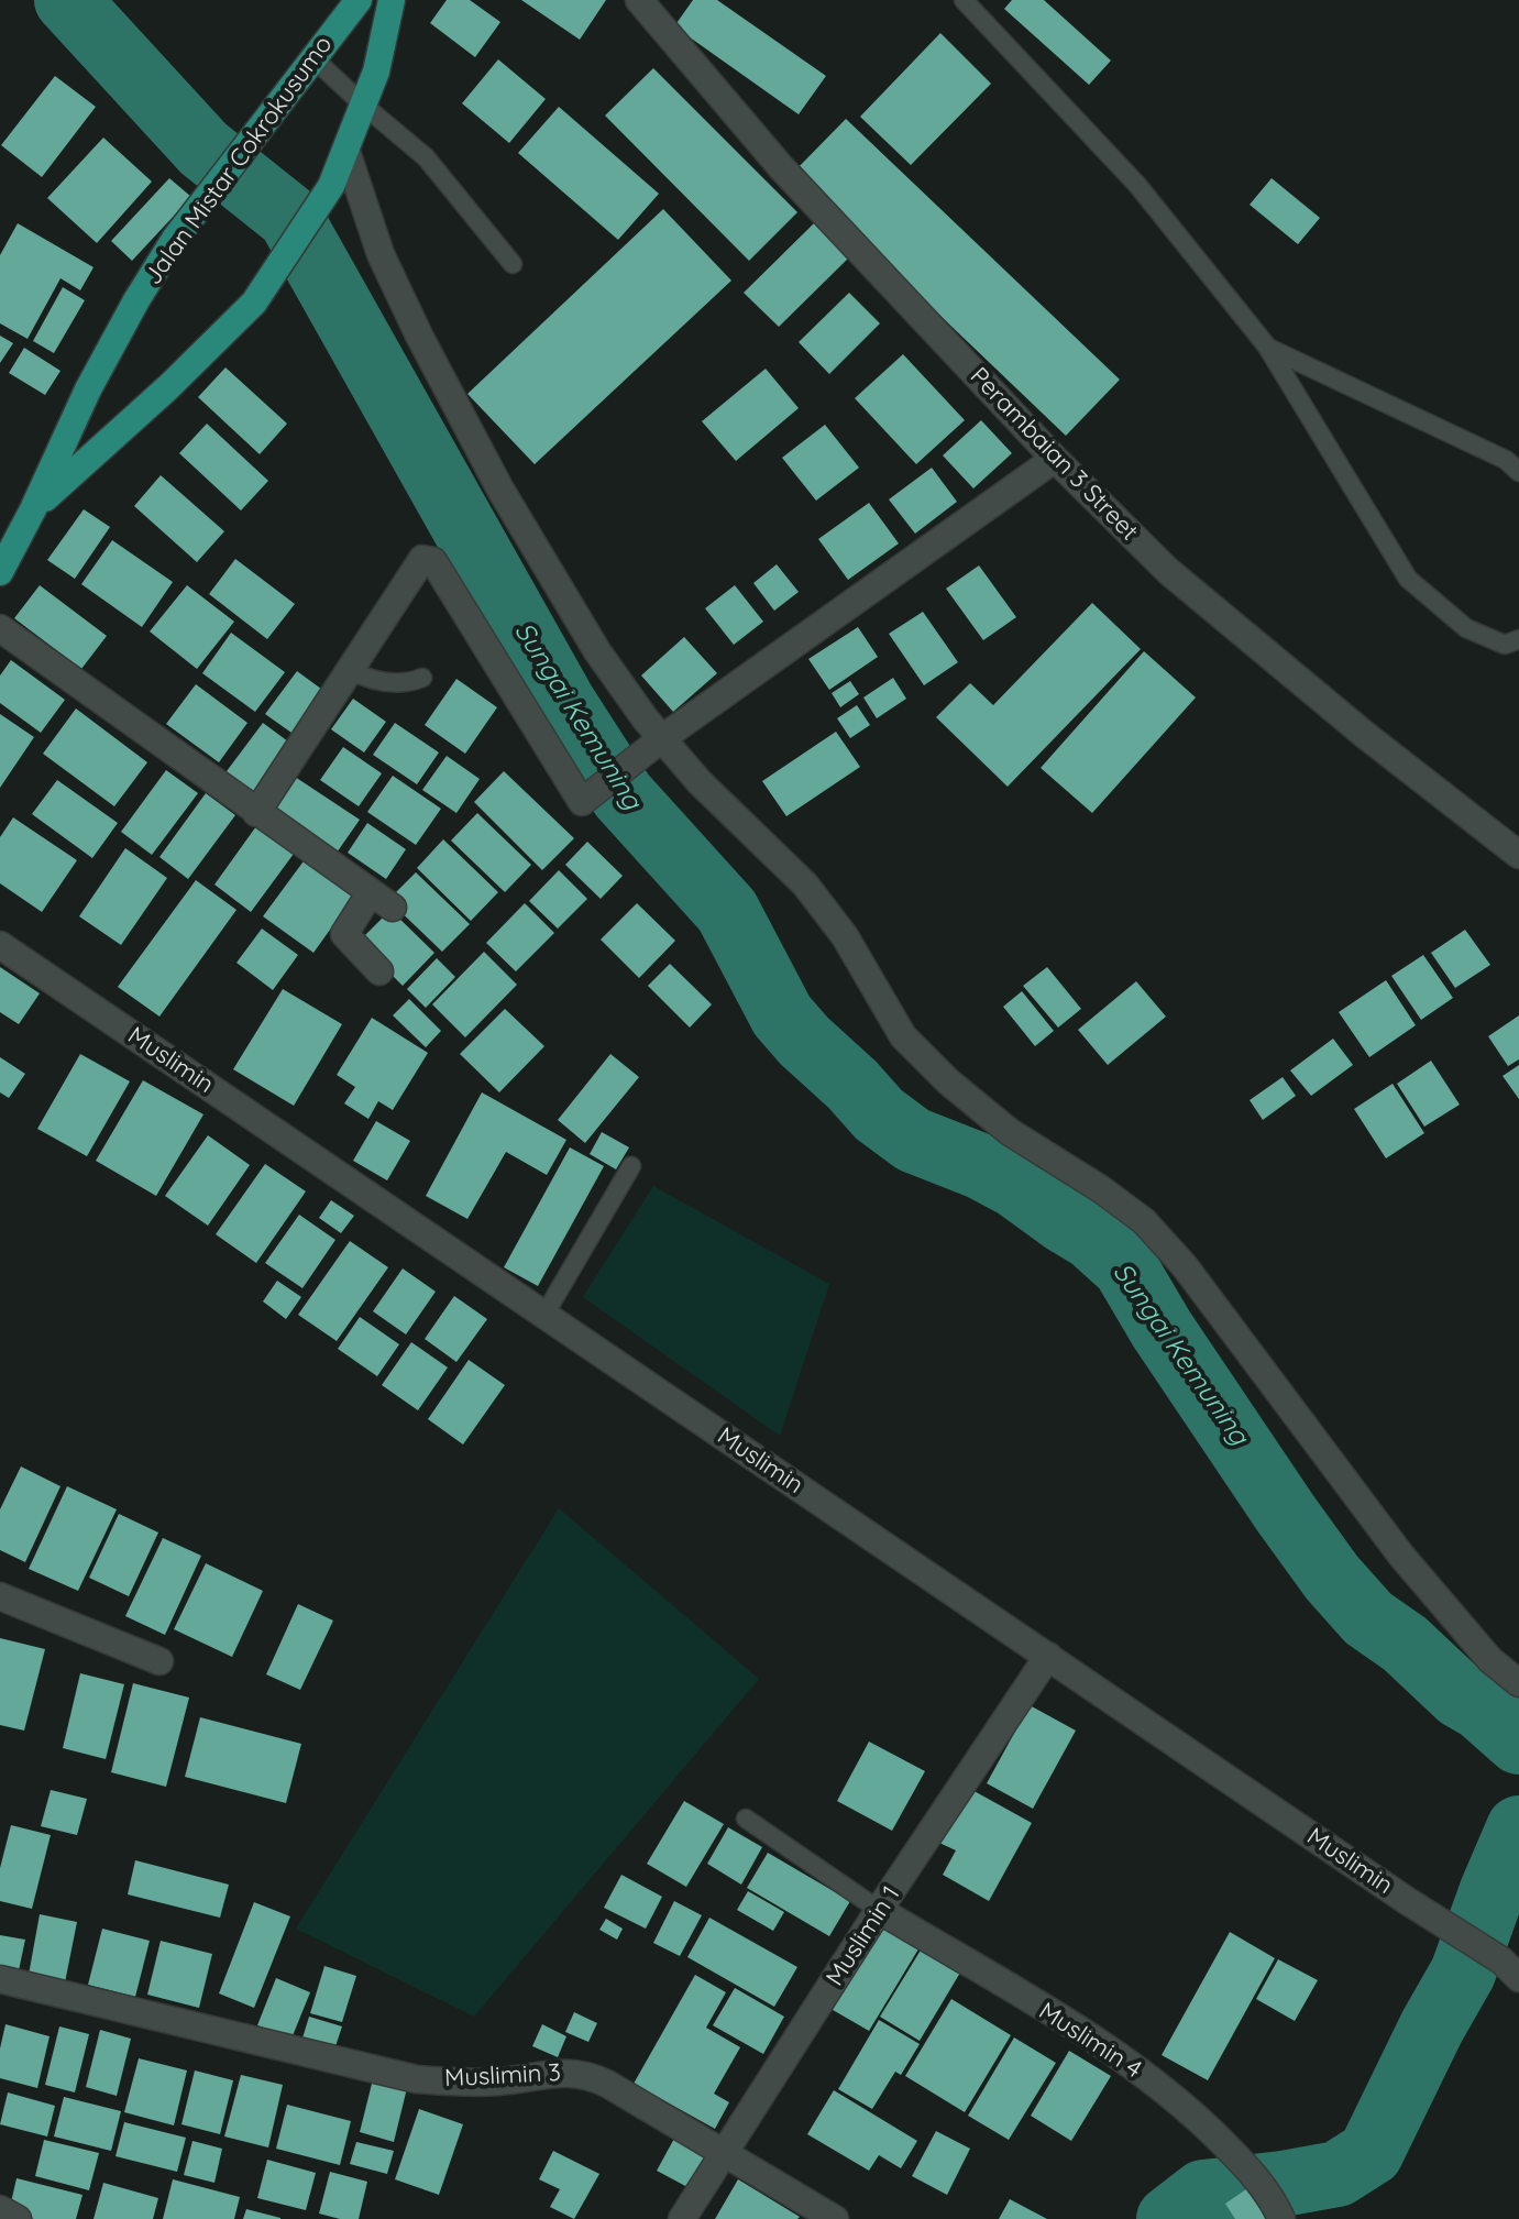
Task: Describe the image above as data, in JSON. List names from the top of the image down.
{
  "streets": {
    "main road": ["Jalan Mistar Cokrokusumo"],
    "street": [
      "Perambaian 3 Street",
      "Muslimin",
      "Muslimin 1",
      "Muslimin 4",
      "Muslimin 3"
    ]
  },
  "crossings": [
    ["Muslimin", "Muslimin 1"],
    ["Muslimin 1", "Muslimin 4"],
    ["Muslimin 1", "Muslimin 3"]
  ],
  "water": ["Sungai Kemuning"]
}
